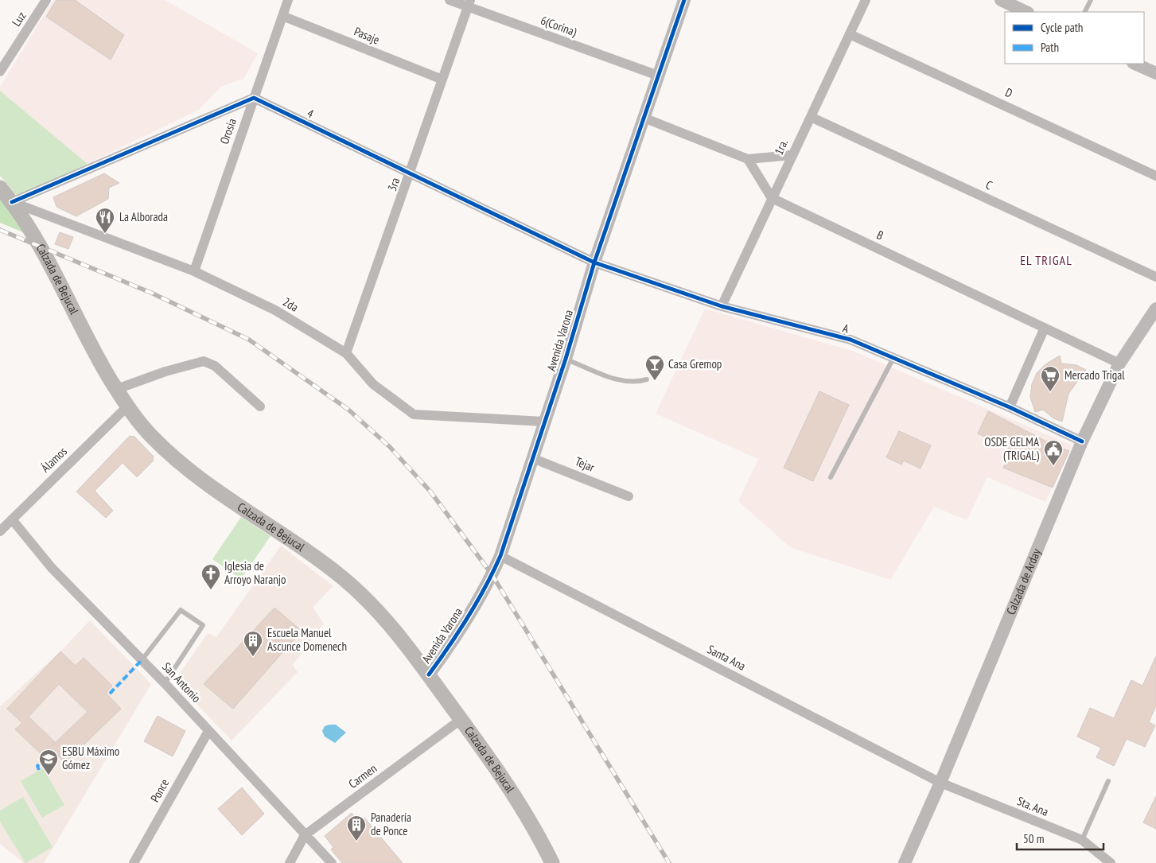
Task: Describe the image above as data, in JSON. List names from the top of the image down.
{
  "streets": {
    "main road": ["Calzada de Bejucal"],
    "street": [
      "Luz",
      "6(Corina)",
      "Pasaje",
      "D",
      "4",
      "Orosia",
      "1ra.",
      "3ra",
      "C",
      "B",
      "2da",
      "A",
      "Avenida Varona",
      "Álamos",
      "Tejar",
      "Calzada de Arday",
      "Santa Ana",
      "San Antonio",
      "Carmen",
      "Ponce",
      "Sta. Ana"
    ]
  },
  "crossings": [
    ["6(Corina)", "3ra"],
    ["6(Corina)", "Avenida Varona"],
    ["Pasaje", "Orosia"],
    ["Pasaje", "3ra"],
    ["D", "1ra."],
    ["4", "Orosia"],
    ["4", "3ra"],
    ["4", "A"],
    ["4", "Avenida Varona"],
    ["Orosia", "2da"],
    ["1ra.", "C"],
    ["1ra.", "B"],
    ["1ra.", "A"],
    ["3ra", "2da"],
    ["B", "Calzada de Arday"],
    ["Calzada de Bejucal", "2da"],
    ["Calzada de Bejucal", "Avenida Varona"],
    ["Calzada de Bejucal", "Álamos"],
    ["Calzada de Bejucal", "Carmen"],
    ["2da", "Avenida Varona"],
    ["A", "Avenida Varona"],
    ["A", "Calzada de Arday"],
    ["Avenida Varona", "Tejar"],
    ["Avenida Varona", "Santa Ana"],
    ["Álamos", "San Antonio"],
    ["Calzada de Arday", "Santa Ana"],
    ["Calzada de Arday", "Sta. Ana"],
    ["Santa Ana", "Sta. Ana"],
    ["San Antonio", "Carmen"],
    ["San Antonio", "Ponce"]
  ],
  "districts": ["EL TRIGAL"],
  "places": {
    "restaurant": ["La Alborada"],
    "bar": ["Casa Gremop"],
    "supermarket": ["Mercado Trigal"],
    "public building": ["OSDE GELMA (TRIGAL)"],
    "church": ["Iglesia de Arroyo Naranjo"],
    "building": ["Escuela Manuel Ascunce Domenech", "Panadería de Ponce"],
    "school or university": ["ESBU Máximo Gómez"]
  },
  "legend": ["Cycle path", "Path"],
  "scale_bar": "50 m"
}
